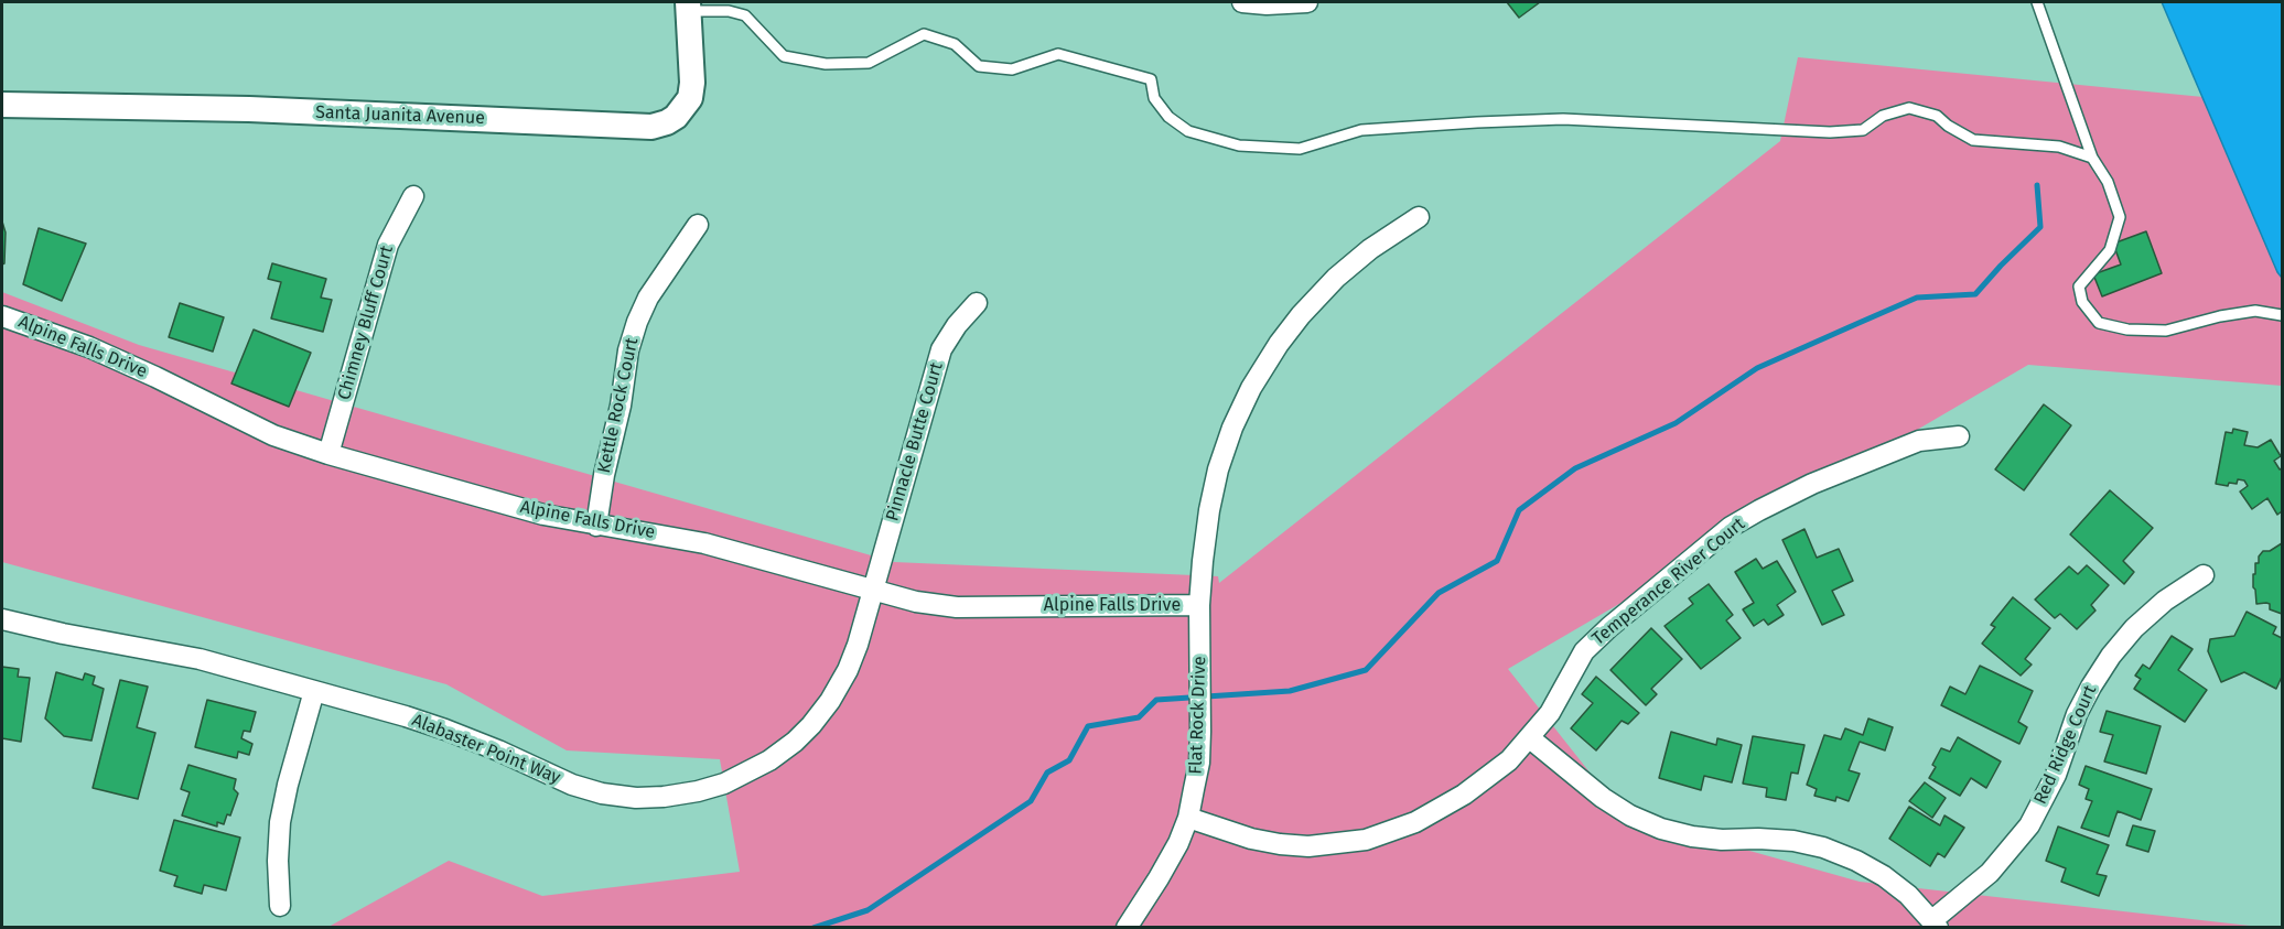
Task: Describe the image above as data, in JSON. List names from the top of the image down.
{
  "streets": {
    "street": [
      "Santa Juanita Avenue",
      "Chimney Bluff Court",
      "Alpine Falls Drive",
      "Kettle Rock Court",
      "Pinnacle Butte Court",
      "Temperance River Court",
      "Flat Rock Drive",
      "Red Ridge Court",
      "Alabaster Point Way"
    ]
  },
  "crossings": [
    ["Chimney Bluff Court", "Alpine Falls Drive"],
    ["Alpine Falls Drive", "Kettle Rock Court"],
    ["Alpine Falls Drive", "Pinnacle Butte Court"],
    ["Alpine Falls Drive", "Flat Rock Drive"],
    ["Alpine Falls Drive", "Alabaster Point Way"],
    ["Pinnacle Butte Court", "Alabaster Point Way"],
    ["Temperance River Court", "Flat Rock Drive"]
  ]
}
